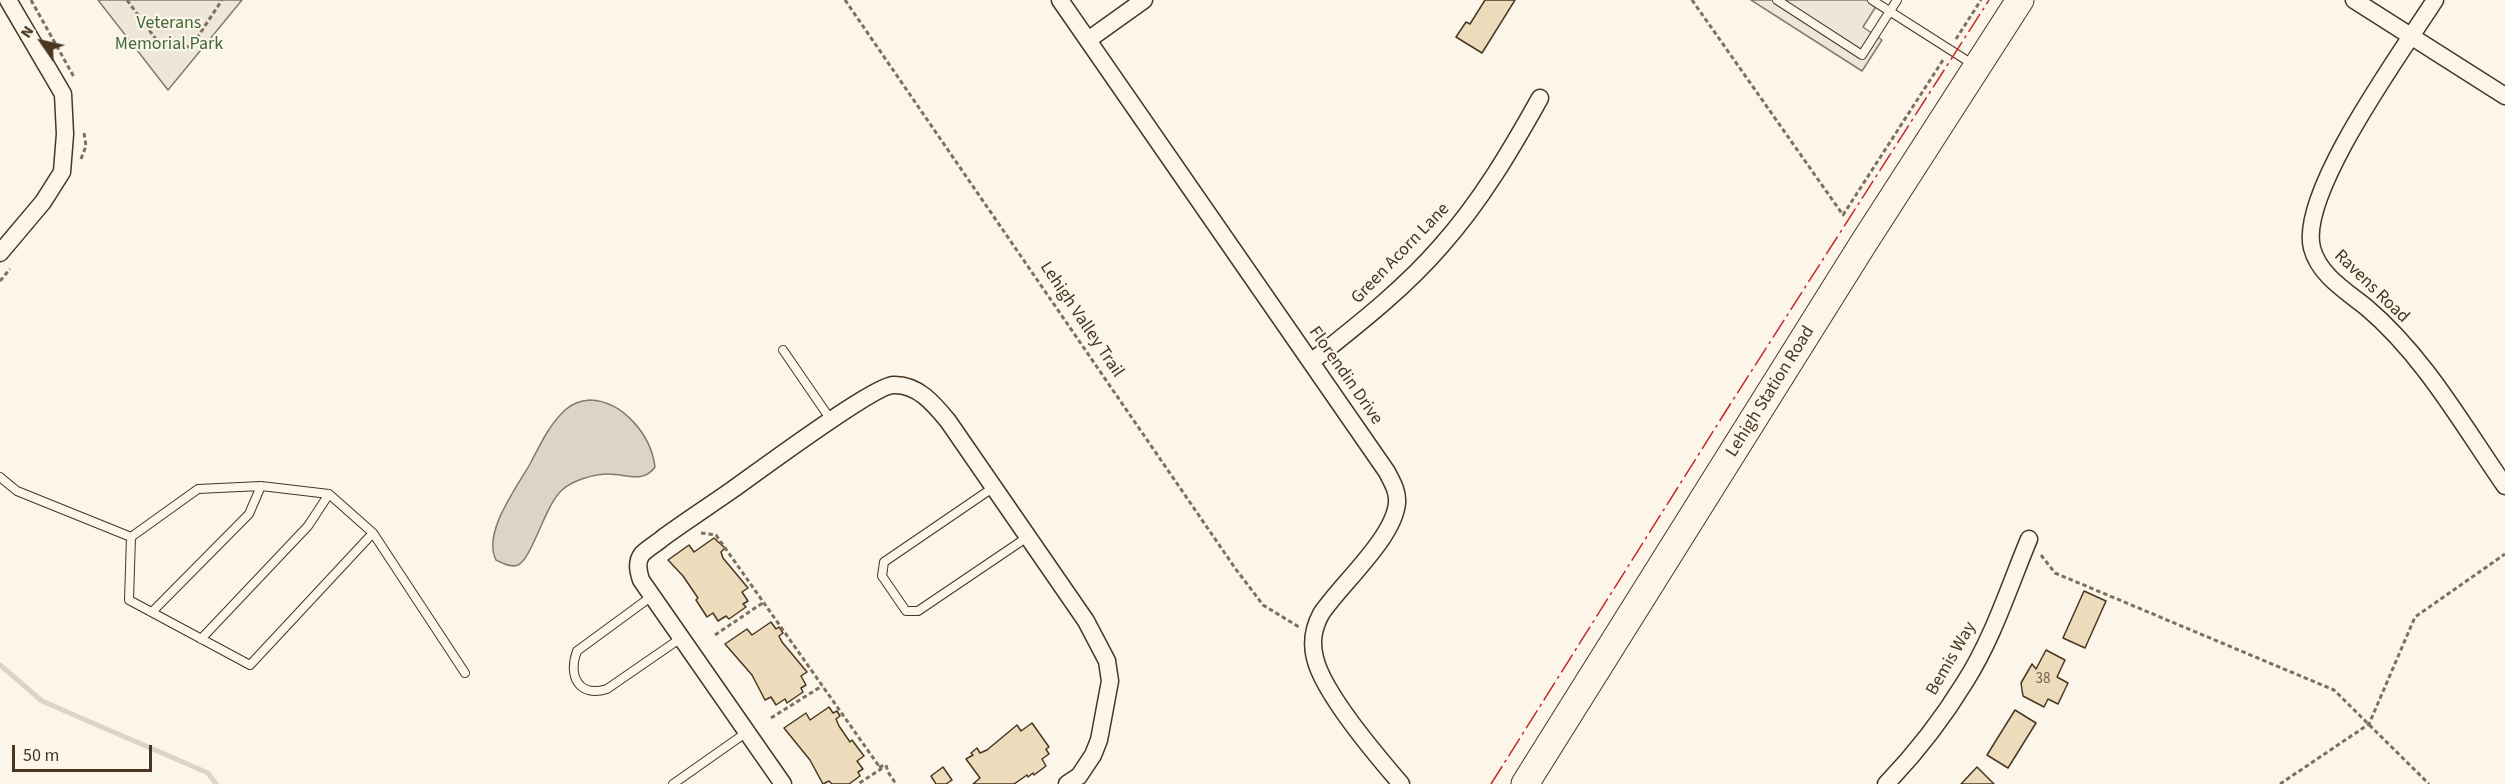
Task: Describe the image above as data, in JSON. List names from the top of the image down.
{
  "streets": {
    "main road": ["Lehigh Station Road"],
    "street": [
      "Green Acorn Lane",
      "Ravens Road",
      "Florendin Drive",
      "Bemis Way"
    ],
    "path": ["Lehigh Valley Trail"]
  },
  "crossings": [
    ["Green Acorn Lane", "Florendin Drive"],
    ["Lehigh Valley Trail", "Florendin Drive"]
  ],
  "parks": ["Veterans Memorial Park"],
  "house_numbers": ["38"],
  "scale_bar": "50 m",
  "north": "top left"
}
